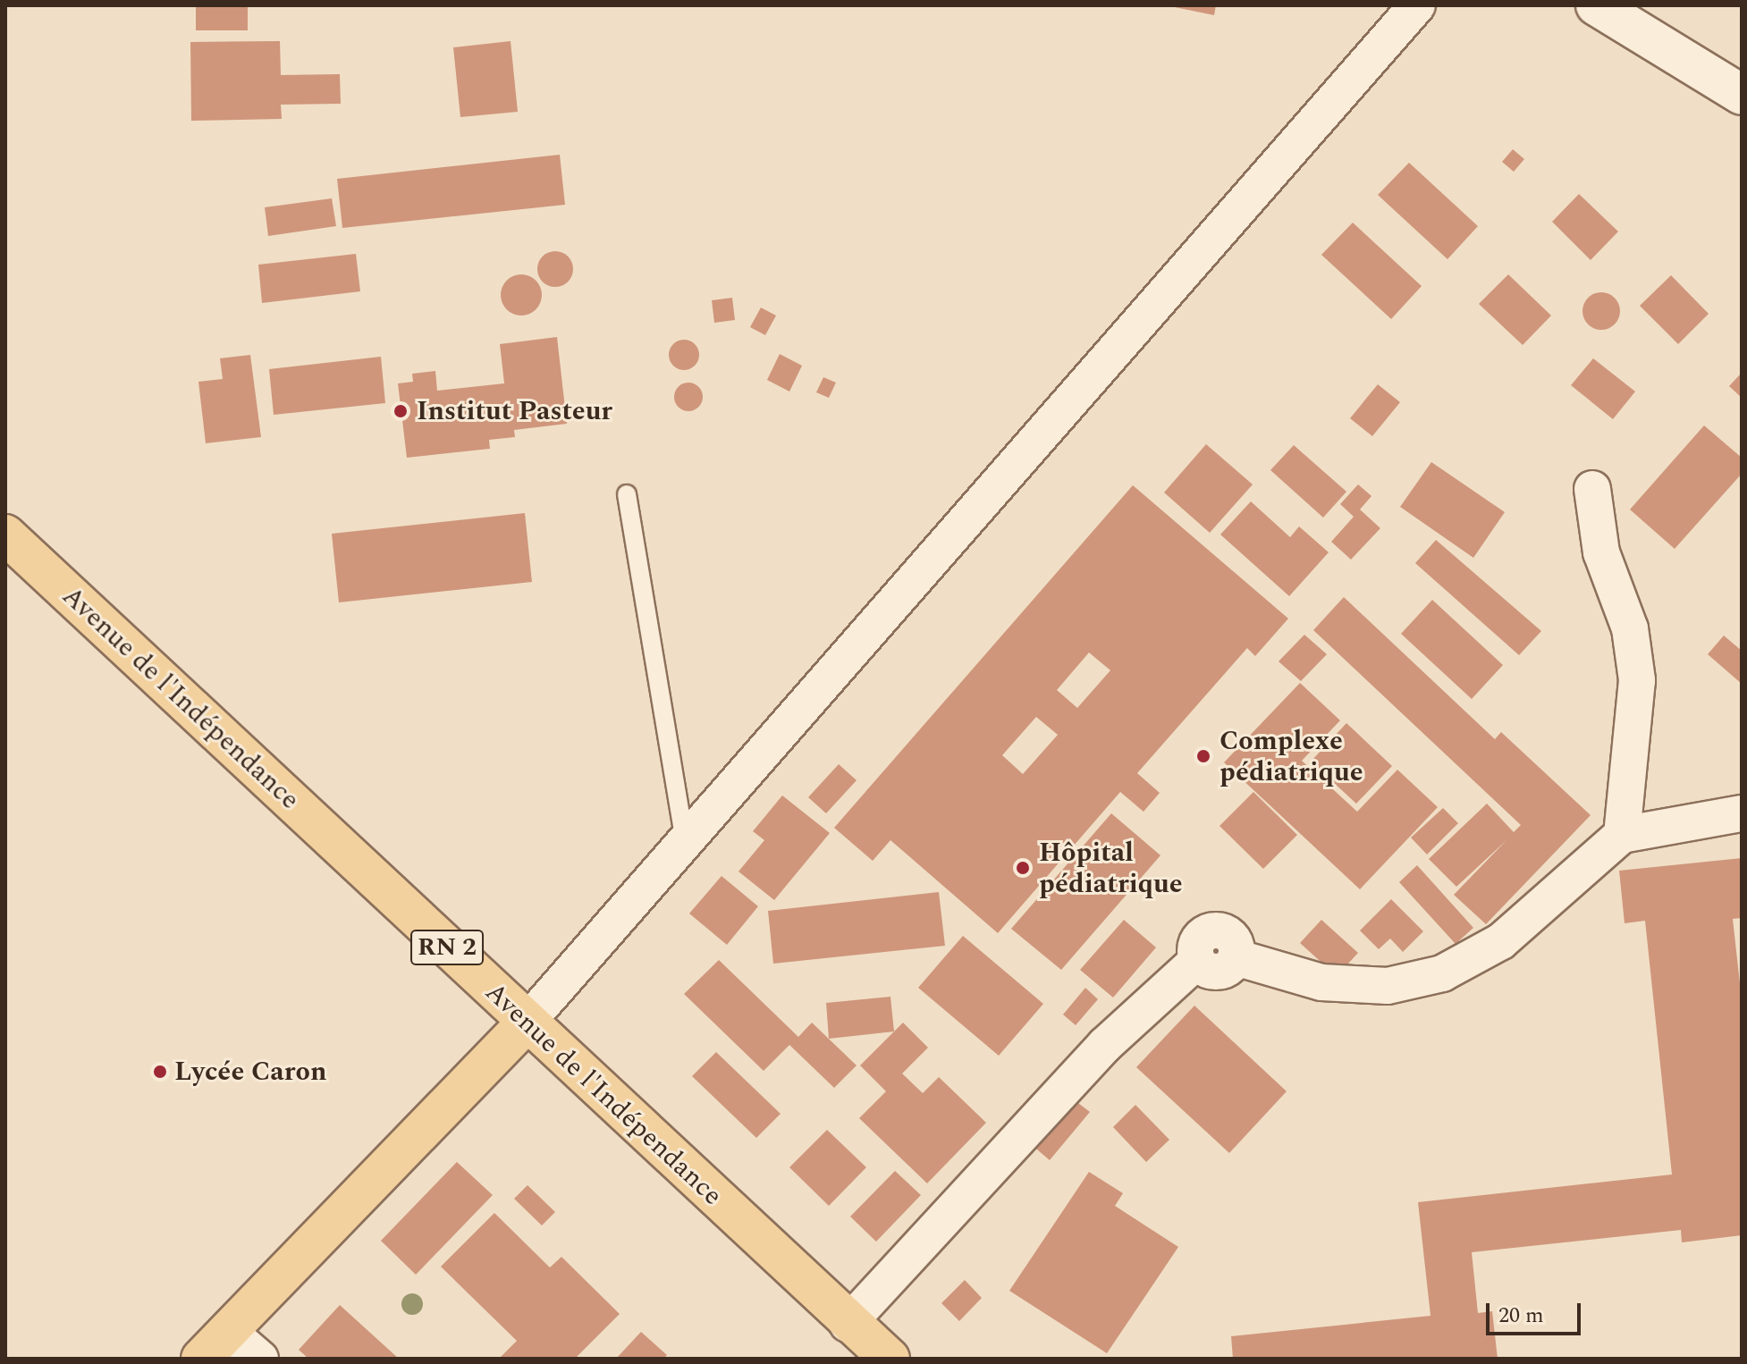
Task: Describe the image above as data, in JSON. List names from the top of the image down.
{
  "streets": {
    "main road": ["Avenue de l'Indépendance", "RN 2"]
  },
  "places": [
    "Institut Pasteur",
    "Complexe pédiatrique",
    "Hôpital pédiatrique",
    "Lycée Caron"
  ],
  "scale_bar": "20 m"
}
